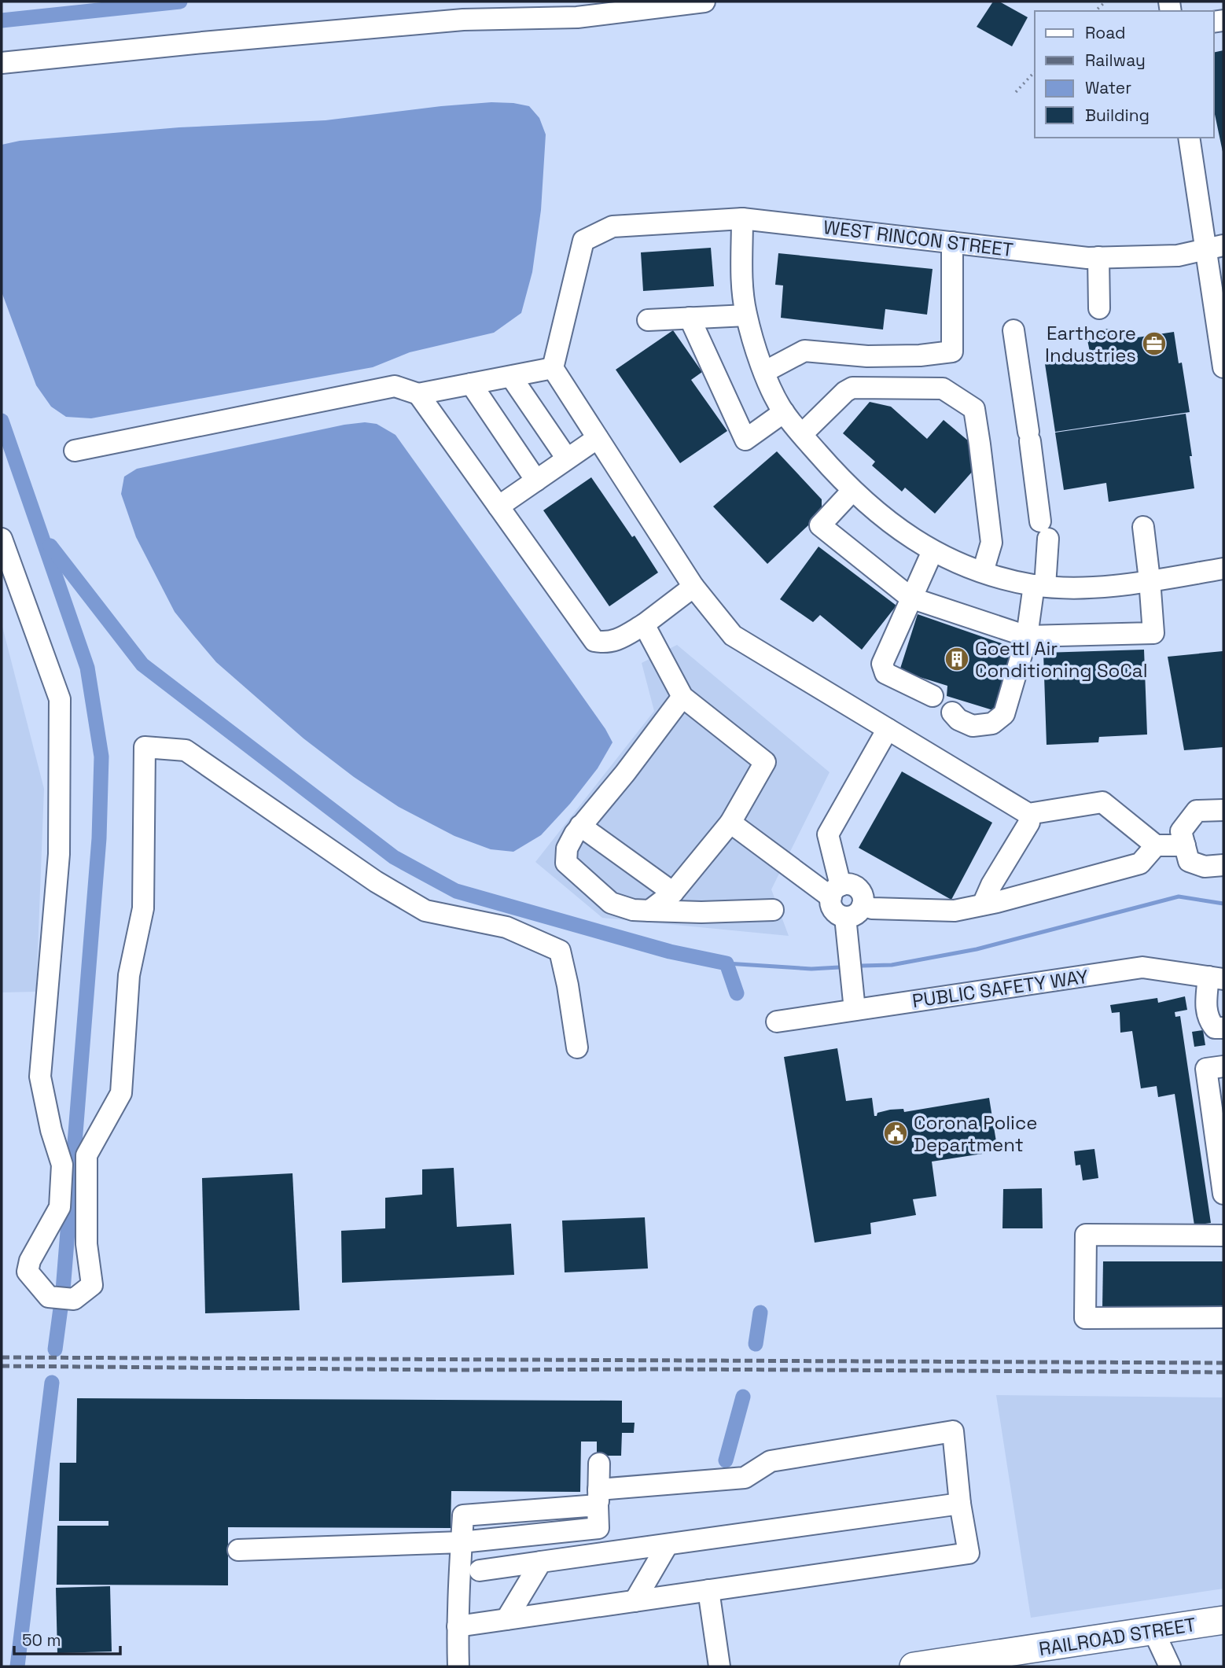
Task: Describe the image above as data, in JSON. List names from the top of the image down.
{
  "streets": {
    "main road": ["RAILROAD STREET"],
    "street": ["WEST RINCON STREET", "PUBLIC SAFETY WAY"]
  },
  "places": {
    "office": ["Earthcore Industries"],
    "building": ["Goettl Air Conditioning SoCal"],
    "public building": ["Corona Police Department"]
  },
  "legend": [
    "Road",
    "Railway",
    "Water",
    "Building"
  ],
  "scale_bar": "50 m"
}
